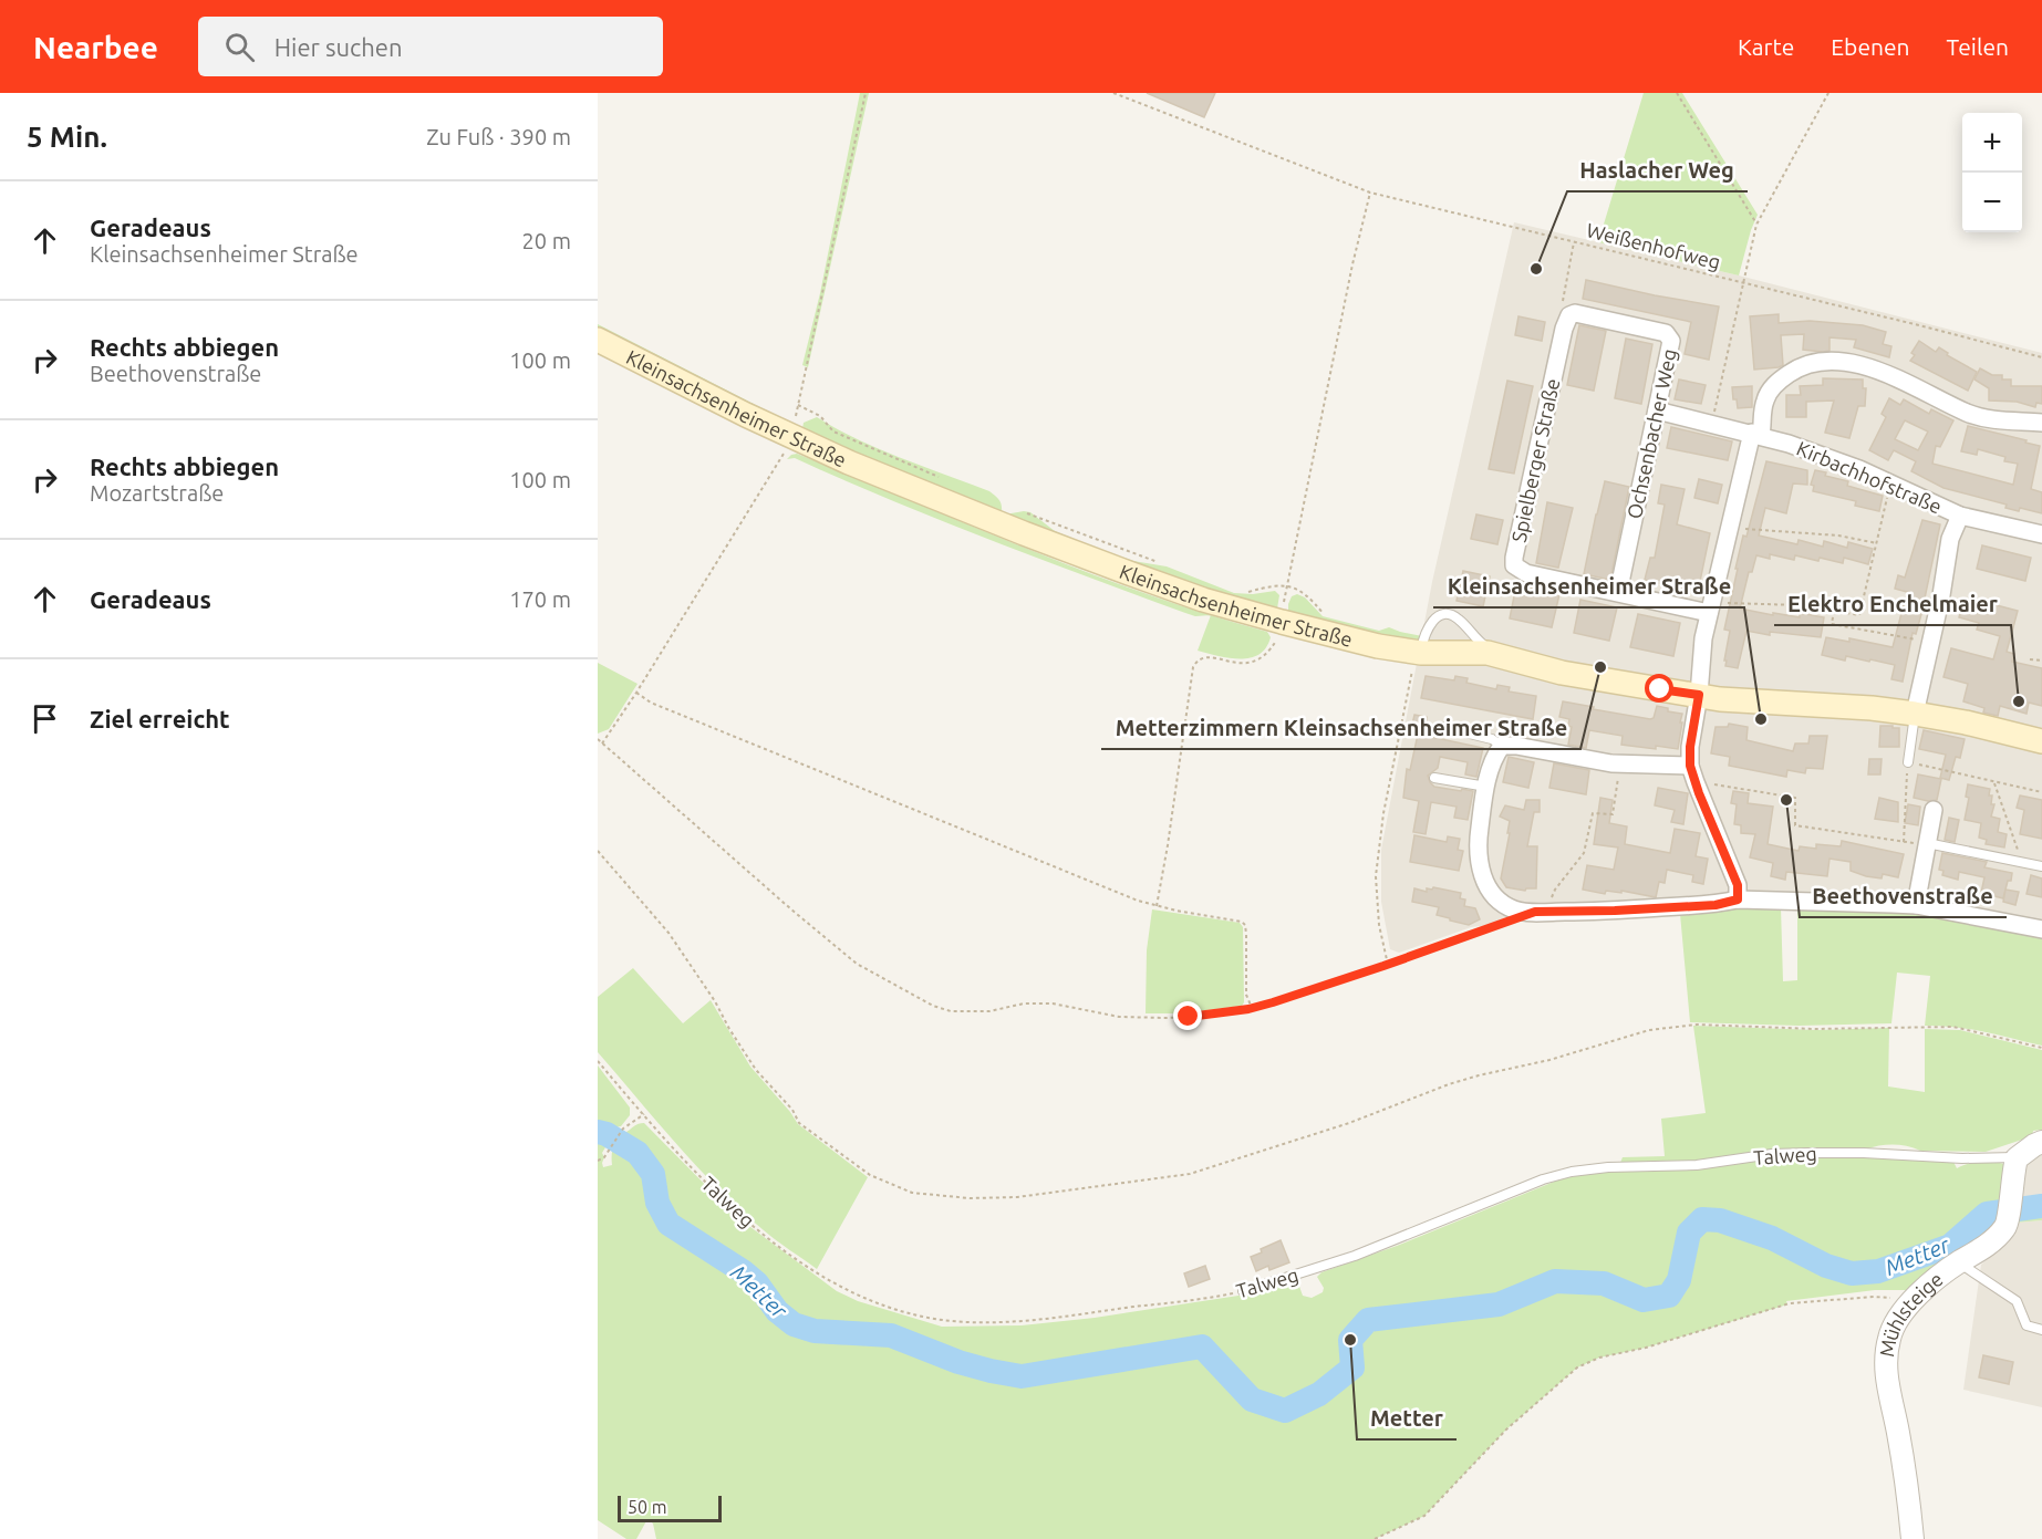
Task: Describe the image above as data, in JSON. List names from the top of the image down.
{
  "streets": {
    "main road": ["Kleinsachsenheimer Straße"],
    "street": [
      "Ochsenbacher Weg",
      "Spielberger Straße",
      "Kirbachhofstraße",
      "Mühlsteige"
    ],
    "lane": ["Talweg"],
    "path": ["Weißenhofweg"]
  },
  "crossings": [
    ["Ochsenbacher Weg", "Spielberger Straße"],
    ["Ochsenbacher Weg", "Kirbachhofstraße"],
    ["Talweg", "Mühlsteige"]
  ],
  "water": ["Metter"],
  "places": [
    "Haslacher Weg",
    "Metterzimmern Kleinsachsenheimer Straße",
    "Elektro Enchelmaier",
    "Kleinsachsenheimer Straße",
    "Beethovenstraße",
    "Metter"
  ],
  "scale_bar": "50 m",
  "page": {
    "header": "Nearbee",
    "search": "Hier suchen",
    "nav": ["Karte", "Ebenen", "Teilen"],
    "heading": ["5 Min.", "Zu Fuß · 390 m"],
    "map_buttons": ["+", "−"],
    "list": [
      ["Geradeaus", "Kleinsachsenheimer Straße", "20 m"],
      ["Rechts abbiegen", "Beethovenstraße", "100 m"],
      ["Rechts abbiegen", "Mozartstraße", "100 m"],
      ["Geradeaus", "170 m"],
      "Ziel erreicht"
    ],
    "scale": "50 m"
  }
}
